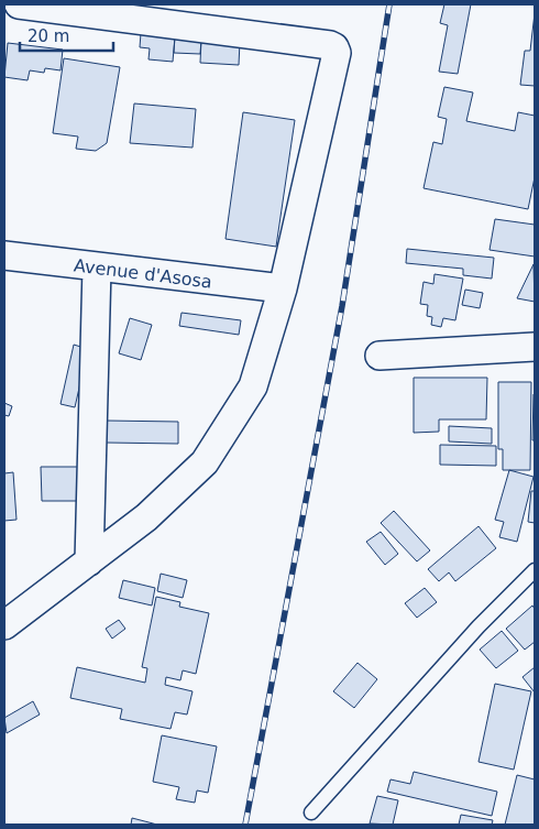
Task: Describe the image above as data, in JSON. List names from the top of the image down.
{
  "streets": {
    "street": ["Avenue d'Asosa"]
  },
  "scale_bar": "20 m"
}
